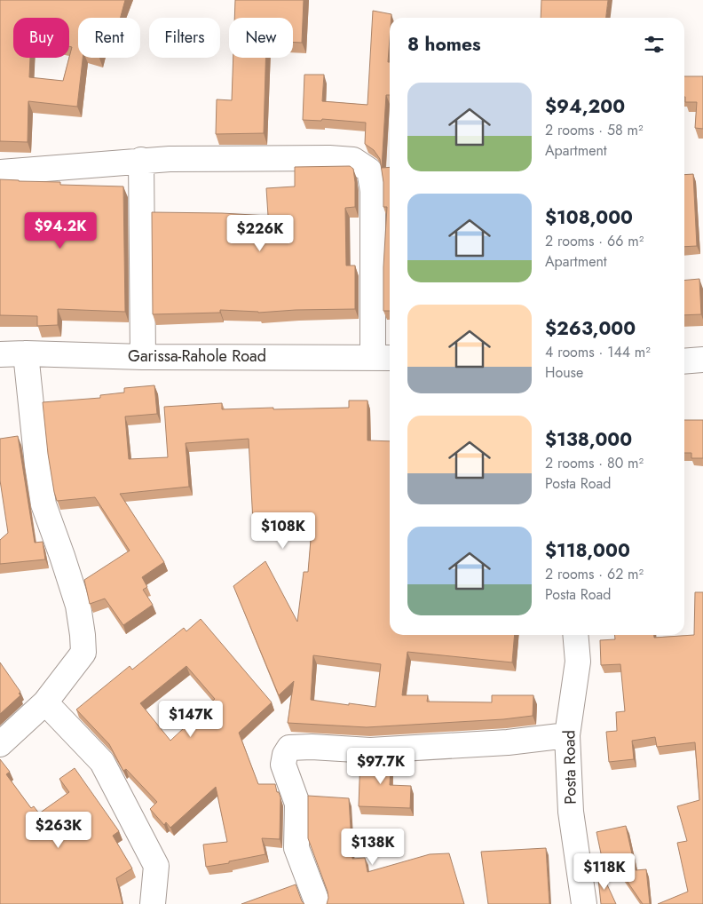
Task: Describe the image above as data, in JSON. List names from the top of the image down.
{
  "streets": {
    "street": ["Garissa-Rahole Road", "Posta Road"]
  },
  "page": {
    "chip": [
      "Buy",
      "Rent",
      "Filters",
      "New"
    ],
    "heading": "8 homes",
    "list": [
      {
        "name": "$94,200",
        "note": "2 rooms · 58 m² · Apartment"
      },
      {
        "name": "$108,000",
        "note": "2 rooms · 66 m² · Apartment"
      },
      {
        "name": "$263,000",
        "note": "4 rooms · 144 m² · House"
      },
      {
        "name": "$138,000",
        "note": "2 rooms · 80 m² · Posta Road"
      },
      {
        "name": "$118,000",
        "note": "2 rooms · 62 m² · Posta Road"
      }
    ],
    "price": [
      "$94.2K",
      "$226K",
      "$108K",
      "$147K",
      "$97.7K",
      "$263K",
      "$138K",
      "$118K"
    ]
  }
}
